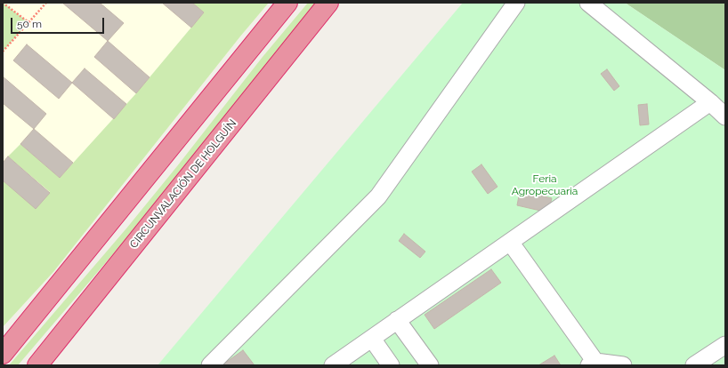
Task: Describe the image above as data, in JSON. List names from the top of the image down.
{
  "streets": {
    "highway": ["CIRCUNVALACIÓN DE HOLGUÍN"]
  },
  "parks": ["Feria Agropecuaria"],
  "scale_bar": "50 m"
}
